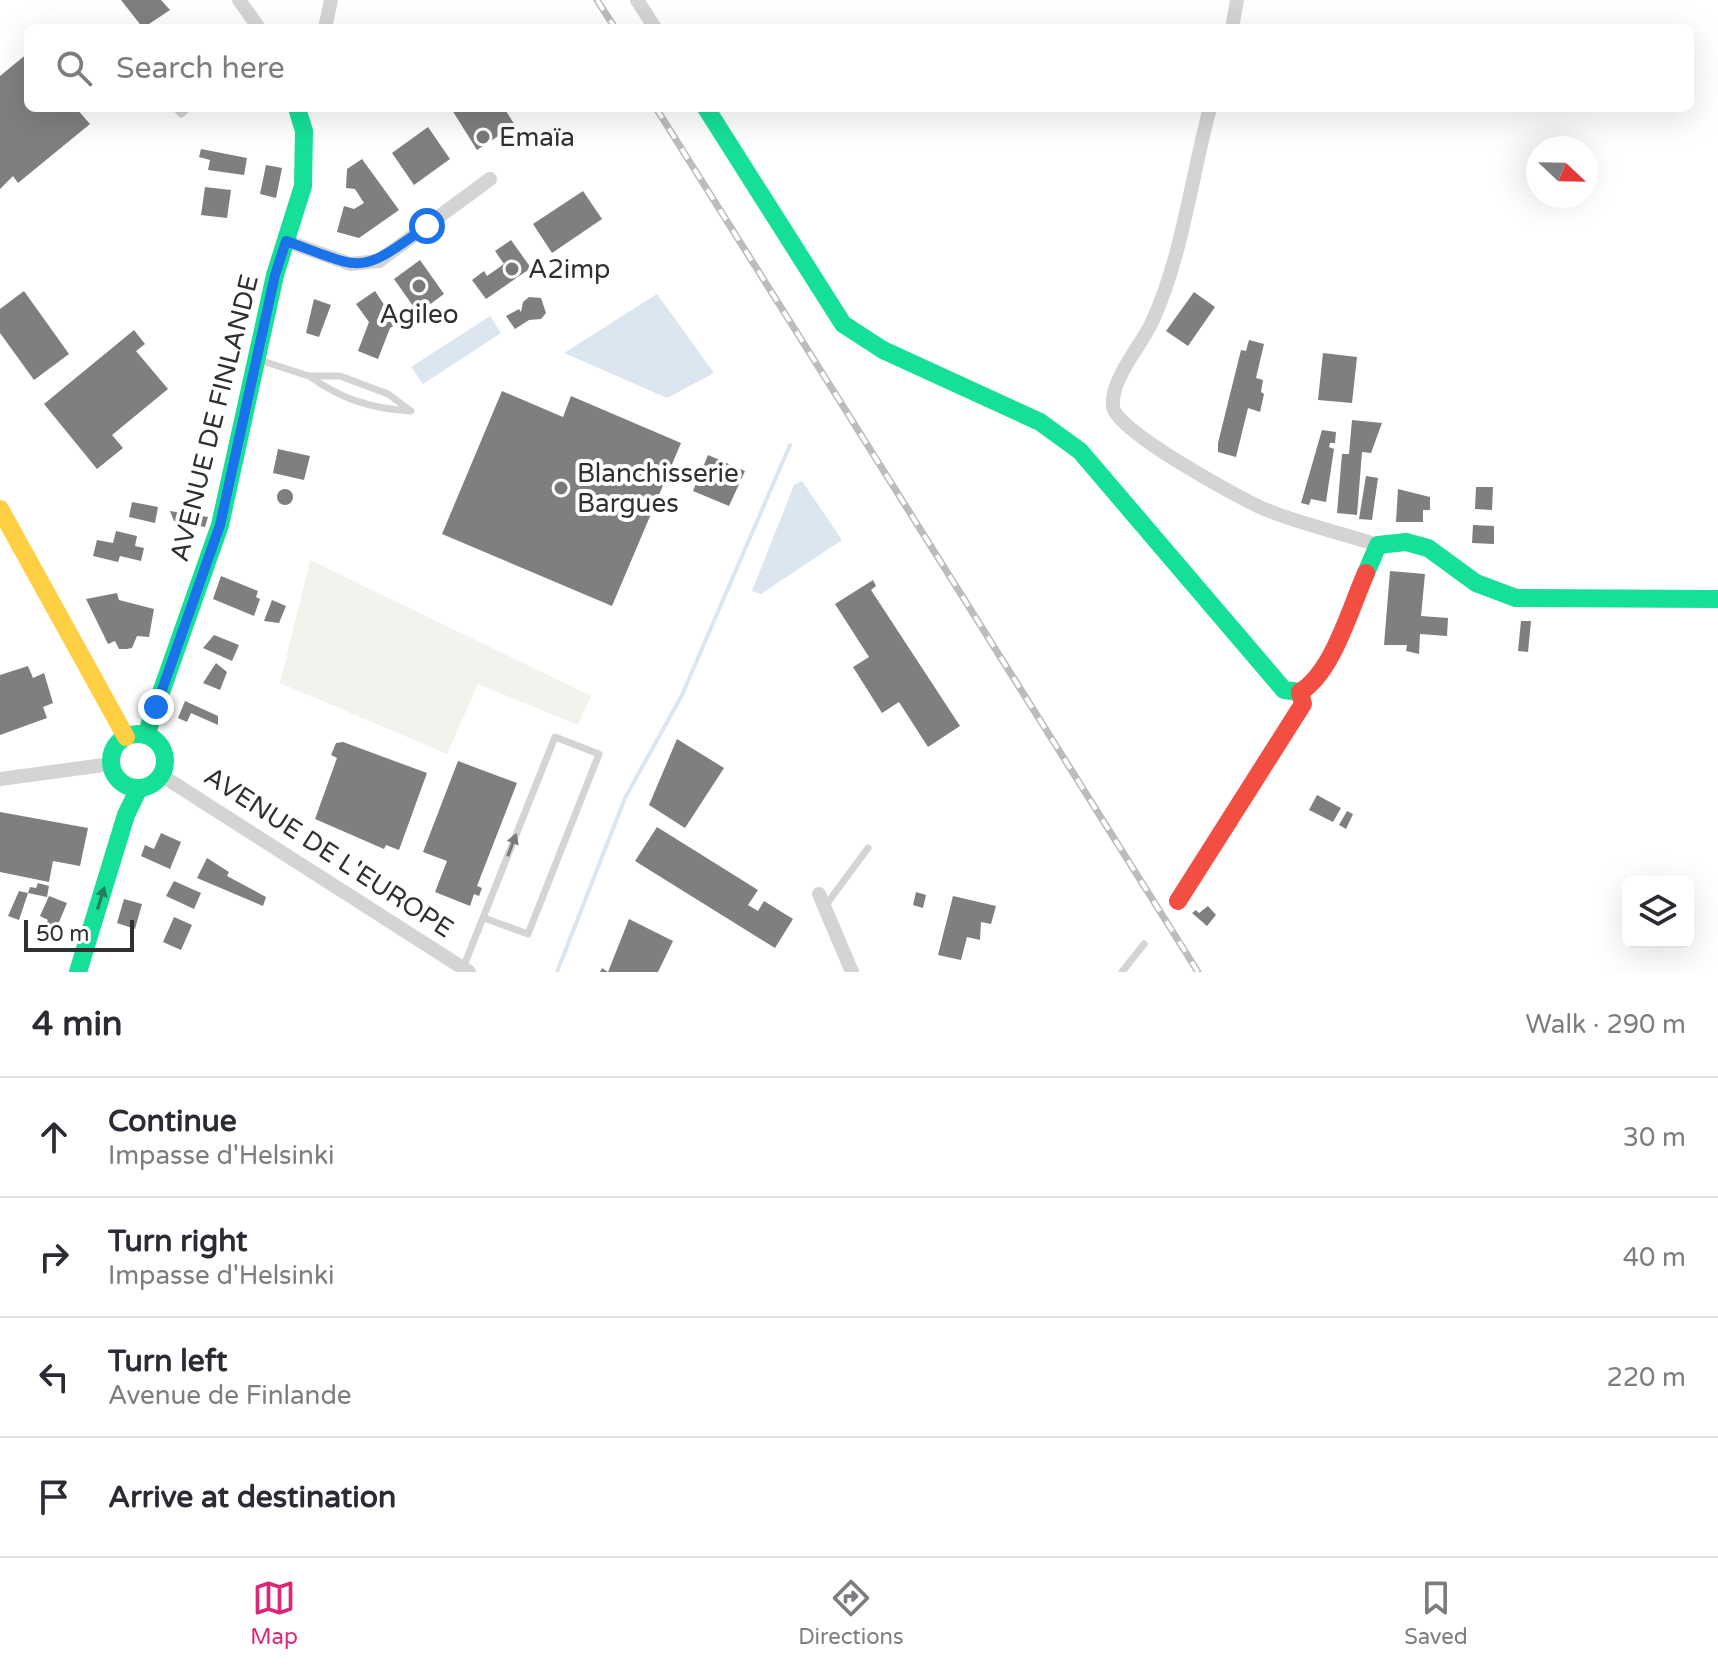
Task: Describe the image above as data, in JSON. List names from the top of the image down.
{
  "streets": {
    "street": ["AVENUE DE FINLANDE", "AVENUE DE L'EUROPE"]
  },
  "crossings": [
    ["AVENUE DE FINLANDE", "AVENUE DE L'EUROPE"]
  ],
  "places": [
    "Emaïa",
    "A2imp",
    "Agileo",
    "Blanchisserie Bargues"
  ],
  "scale_bar": "50 m",
  "north": "right",
  "page": {
    "search": "Search here",
    "scale": "50 m",
    "heading": ["4 min", "Walk · 290 m"],
    "list": [
      ["Continue", "Impasse d'Helsinki", "30 m"],
      ["Turn right", "Impasse d'Helsinki", "40 m"],
      ["Turn left", "Avenue de Finlande", "220 m"],
      "Arrive at destination"
    ],
    "nav": ["Map", "Directions", "Saved"]
  }
}
